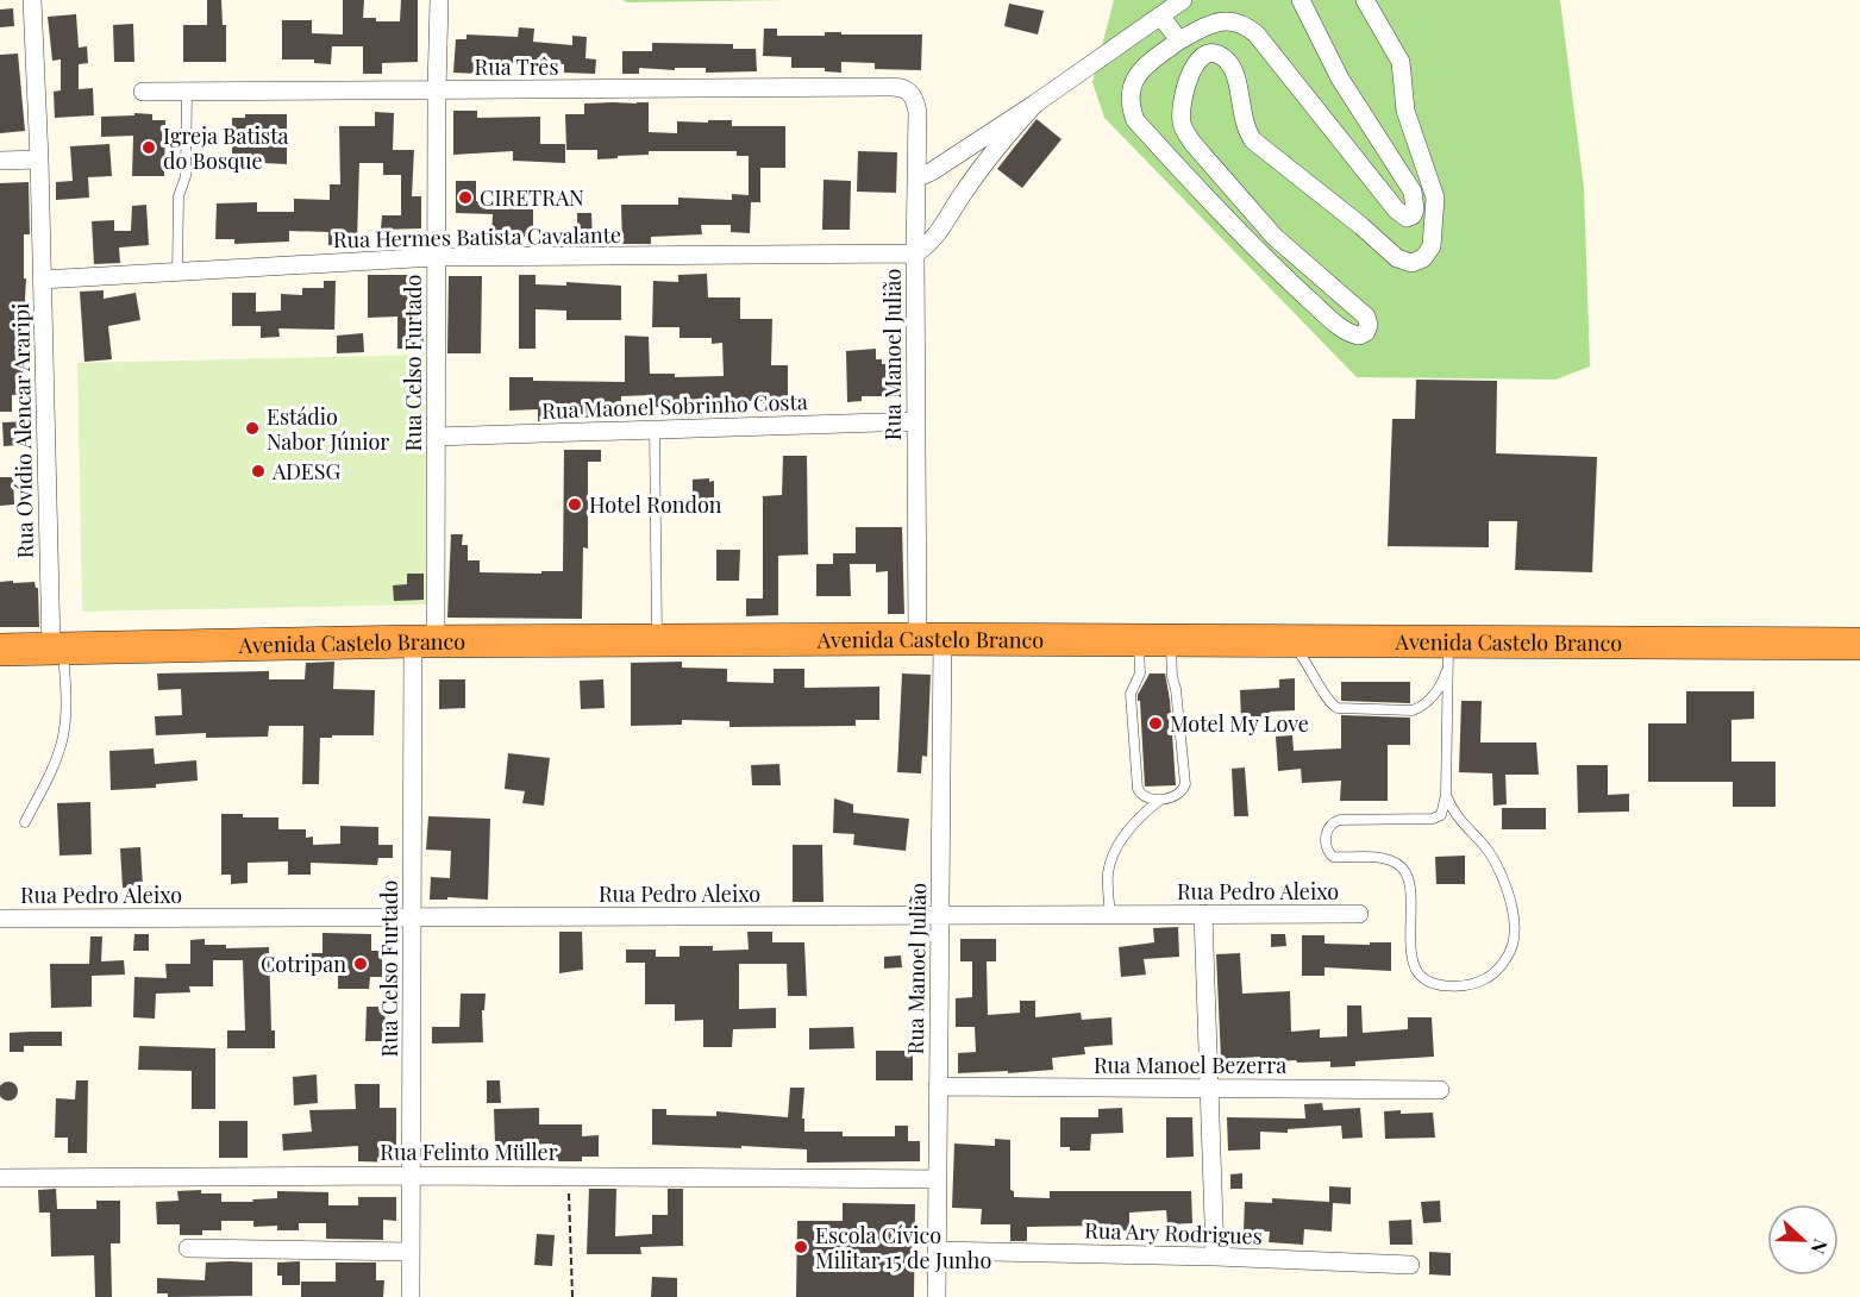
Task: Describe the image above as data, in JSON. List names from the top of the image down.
{
  "streets": {
    "highway": ["Avenida Castelo Branco"],
    "street": [
      "Rua Três",
      "Rua Hermes Batista Cavalante",
      "Rua Manoel Julião",
      "Rua Celso Furtado",
      "Rua Maonel Sobrinho Costa",
      "Rua Ovídio Alencar Araripi",
      "Rua Pedro Aleixo",
      "Rua Manoel Bezerra",
      "Rua Felinto Müller",
      "Rua Ary Rodrigues"
    ]
  },
  "crossings": [
    ["Rua Três", "Rua Manoel Julião"],
    ["Rua Três", "Rua Celso Furtado"],
    ["Rua Hermes Batista Cavalante", "Rua Manoel Julião"],
    ["Rua Hermes Batista Cavalante", "Rua Celso Furtado"],
    ["Rua Hermes Batista Cavalante", "Rua Ovídio Alencar Araripi"],
    ["Rua Manoel Julião", "Rua Maonel Sobrinho Costa"],
    ["Rua Manoel Julião", "Avenida Castelo Branco"],
    ["Rua Manoel Julião", "Rua Pedro Aleixo"],
    ["Rua Manoel Julião", "Rua Manoel Bezerra"],
    ["Rua Manoel Julião", "Rua Felinto Müller"],
    ["Rua Manoel Julião", "Rua Ary Rodrigues"],
    ["Rua Celso Furtado", "Rua Maonel Sobrinho Costa"],
    ["Rua Celso Furtado", "Avenida Castelo Branco"],
    ["Rua Celso Furtado", "Rua Pedro Aleixo"],
    ["Rua Celso Furtado", "Rua Felinto Müller"],
    ["Rua Ovídio Alencar Araripi", "Avenida Castelo Branco"]
  ],
  "places": [
    "Igreja Batista do Bosque",
    "CIRETRAN",
    "Estádio Nabor Júnior",
    "ADESG",
    "Hotel Rondon",
    "Motel My Love",
    "Cotripan",
    "Escola Cívico Militar 15 de Junho"
  ],
  "north": "right"
}
